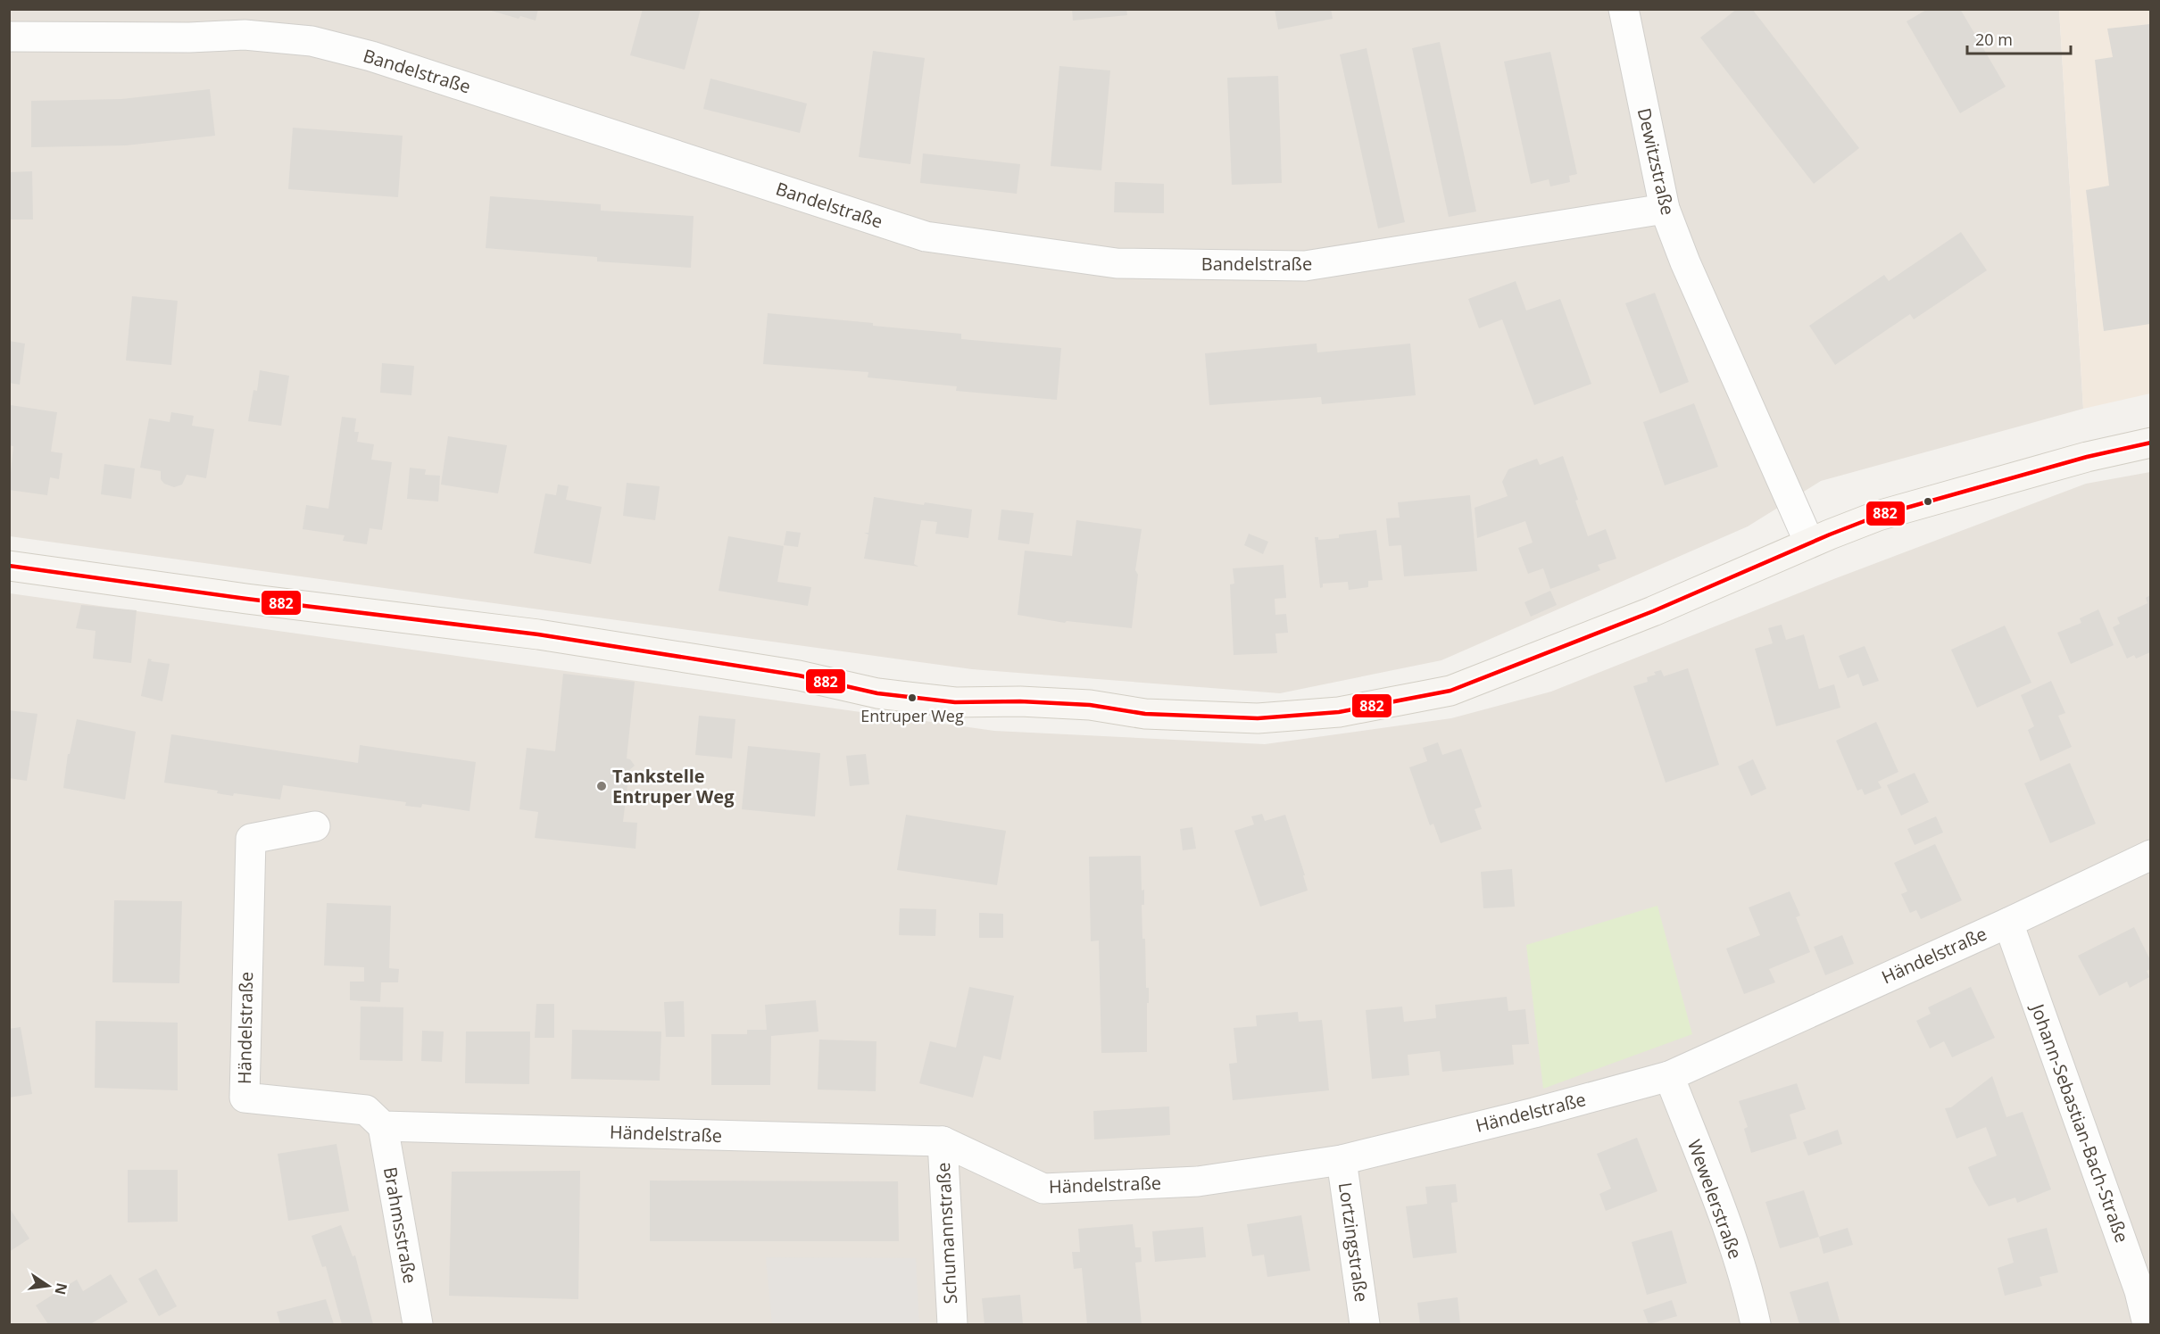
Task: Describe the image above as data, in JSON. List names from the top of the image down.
{
  "streets": {
    "street": [
      "Bandelstraße",
      "Dewitzstraße",
      "Händelstraße",
      "Johann-Sebastian-Bach-Straße",
      "Wewelerstraße",
      "Brahmsstraße",
      "Schumannstraße",
      "Lortzingstraße"
    ]
  },
  "crossings": [
    ["Bandelstraße", "Dewitzstraße"],
    ["Händelstraße", "Johann-Sebastian-Bach-Straße"],
    ["Händelstraße", "Wewelerstraße"],
    ["Händelstraße", "Brahmsstraße"],
    ["Händelstraße", "Schumannstraße"],
    ["Händelstraße", "Lortzingstraße"]
  ],
  "places": ["Entruper Weg", "Tankstelle Entruper Weg"],
  "lines": ["transit line 882"],
  "scale_bar": "20 m",
  "north": "right"
}
